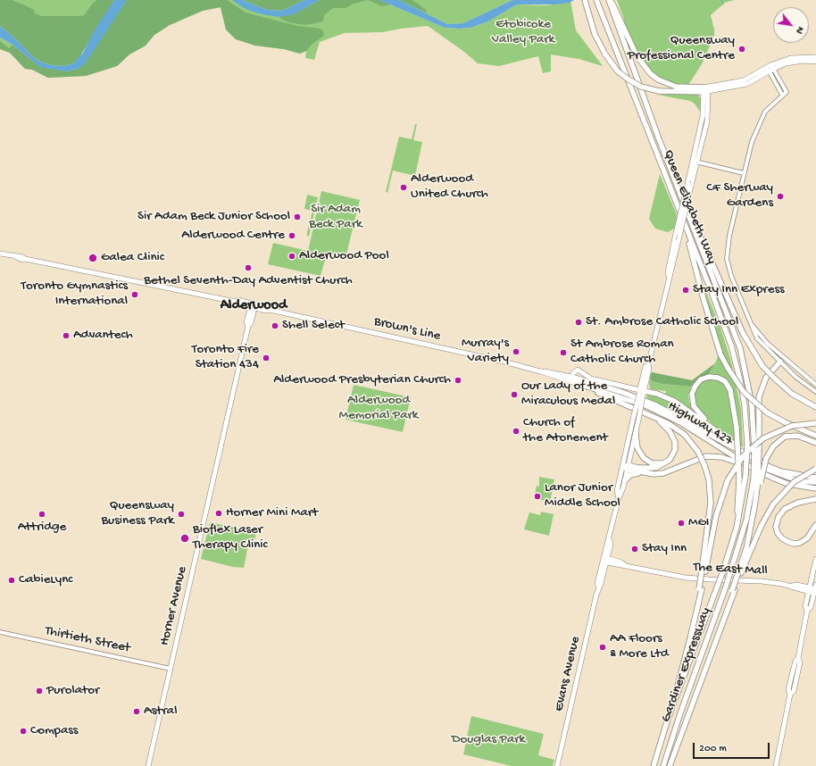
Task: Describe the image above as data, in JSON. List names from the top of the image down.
{
  "streets": {
    "highway": ["Queen Elizabeth Way", "Highway 427", "Gardiner Expressway"],
    "main road": [
      "Brown's Line",
      "The East Mall",
      "Horner Avenue",
      "Evans Avenue"
    ],
    "street": ["Thirtieth Street"]
  },
  "crossings": [
    ["Queen Elizabeth Way", "Gardiner Expressway"],
    ["Brown's Line", "Highway 427"],
    ["Brown's Line", "Horner Avenue"],
    ["Brown's Line", "Evans Avenue"],
    ["The East Mall", "Evans Avenue"],
    ["Horner Avenue", "Thirtieth Street"]
  ],
  "districts": ["Alderwood"],
  "parks": [
    "Etobicoke Valley Park",
    "Sir Adam Beck Park",
    "Alderwood Memorial Park",
    "Douglas Park"
  ],
  "places": [
    "Queensway Professional Centre",
    "Alderwood United Church",
    "CF Sherway Gardens",
    "Sir Adam Beck Junior School",
    "Alderwood Centre",
    "Alderwood Pool",
    "Galea Clinic",
    "Bethel Seventh-Day Adventist Church",
    "Stay Inn Express",
    "Toronto Gymnastics International",
    "St. Ambrose Catholic School",
    "Shell Select",
    "Advantech",
    "Murray's Variety",
    "St Ambrose Roman Catholic Church",
    "Toronto Fire Station 434",
    "Alderwood Presbyterian Church",
    "Our Lady of the Miraculous Medal",
    "Church of the Atonement",
    "Lanor Junior Middle School",
    "Horner Mini Mart",
    "Attridge",
    "Queensway Business Park",
    "MGI",
    "Bioflex Laser Therapy Clinic",
    "Stay Inn",
    "CabieLync",
    "AA Floors & More Ltd",
    "Purolator",
    "Astral",
    "Compass"
  ],
  "scale_bar": "200 m",
  "north": "bottom right"
}
